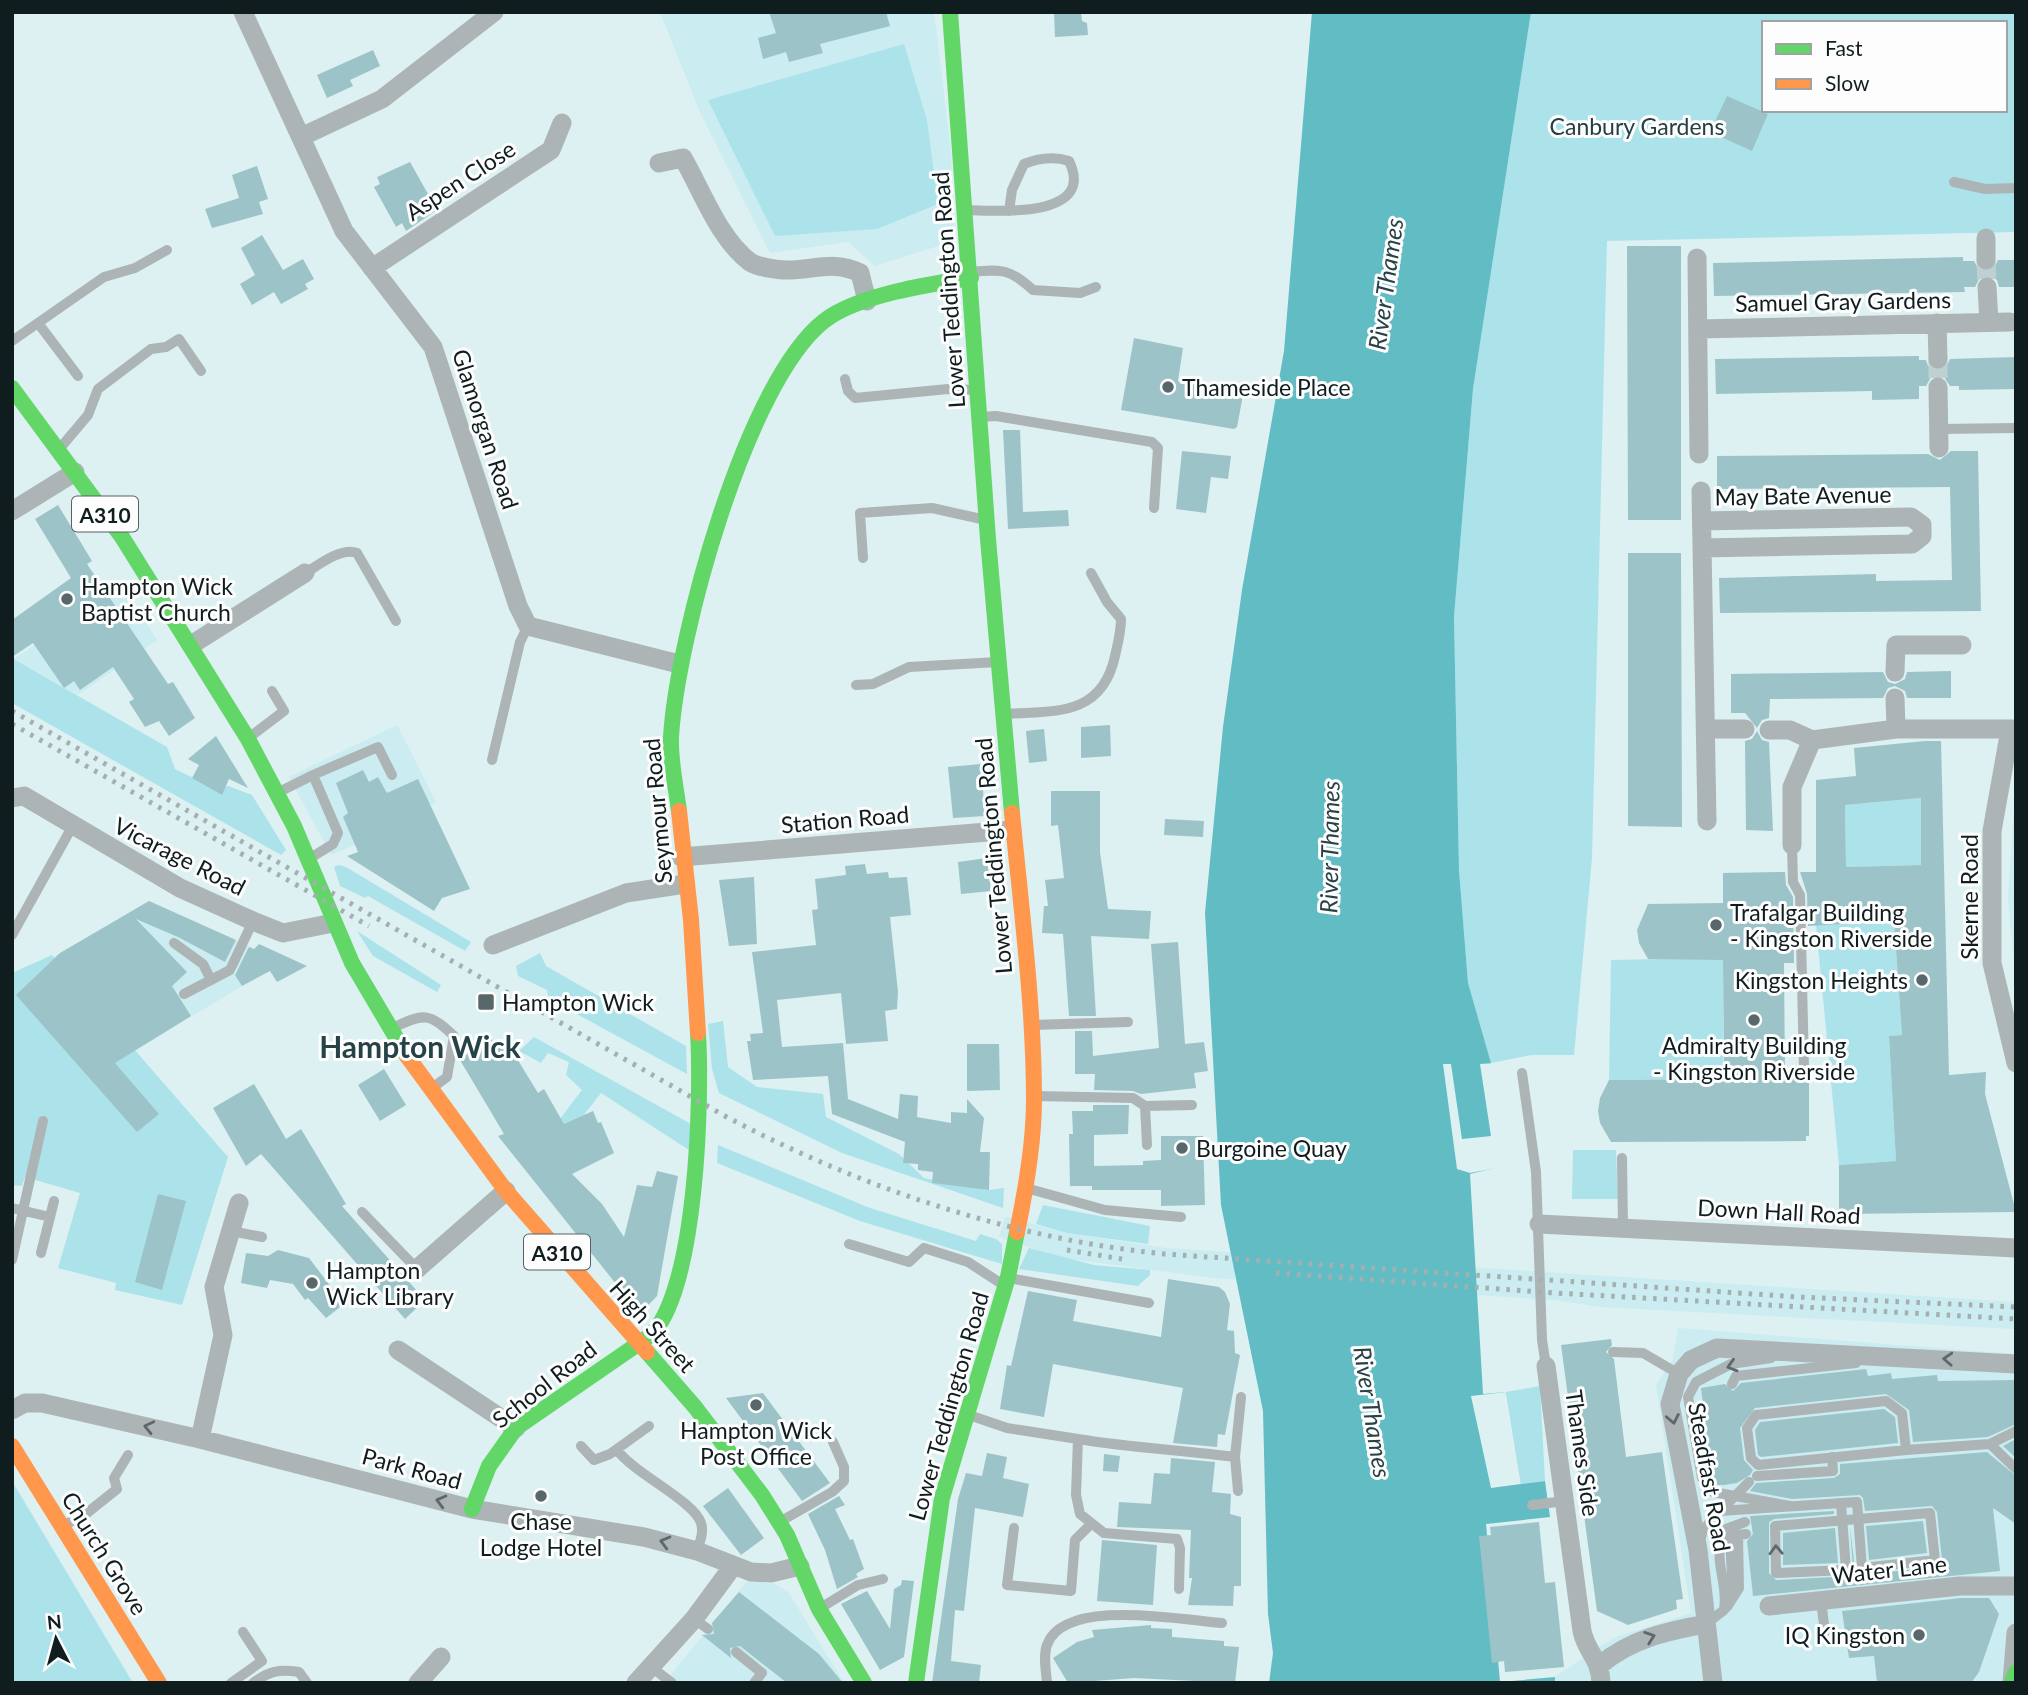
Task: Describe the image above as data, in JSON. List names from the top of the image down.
{
  "streets": {
    "street": [
      "Aspen Close",
      "Lower Teddington Road",
      "Samuel Gray Gardens",
      "Glamorgan Road",
      "May Bate Avenue",
      "A310",
      "Seymour Road",
      "Station Road",
      "Vicarage Road",
      "Skerne Road",
      "Down Hall Road",
      "High Street",
      "School Road",
      "Thames Side",
      "Park Road",
      "Steadfast Road",
      "Church Grove",
      "Water Lane"
    ]
  },
  "crossings": [
    ["Aspen Close", "Glamorgan Road"],
    ["Lower Teddington Road", "Seymour Road"],
    ["Lower Teddington Road", "Station Road"],
    ["A310", "High Street"],
    ["Seymour Road", "Station Road"],
    ["Seymour Road", "High Street"],
    ["Seymour Road", "School Road"],
    ["Vicarage Road", "High Street"],
    ["Down Hall Road", "Thames Side"],
    ["High Street", "School Road"],
    ["High Street", "Park Road"],
    ["School Road", "Park Road"]
  ],
  "one_way": ["Park Road"],
  "districts": ["Hampton Wick"],
  "water": ["River Thames"],
  "parks": ["Canbury Gardens"],
  "places": {
    "other": [
      "Thameside Place",
      "Hampton Wick Baptist Church",
      "Trafalgar Building - Kingston Riverside",
      "Kingston Heights",
      "Admiralty Building - Kingston Riverside",
      "Burgoine Quay",
      "Hampton Wick Library",
      "Hampton Wick Post Office",
      "Chase Lodge Hotel",
      "IQ Kingston"
    ],
    "transit": ["Hampton Wick"]
  },
  "legend": ["Fast", "Slow"],
  "north": "top"
}
